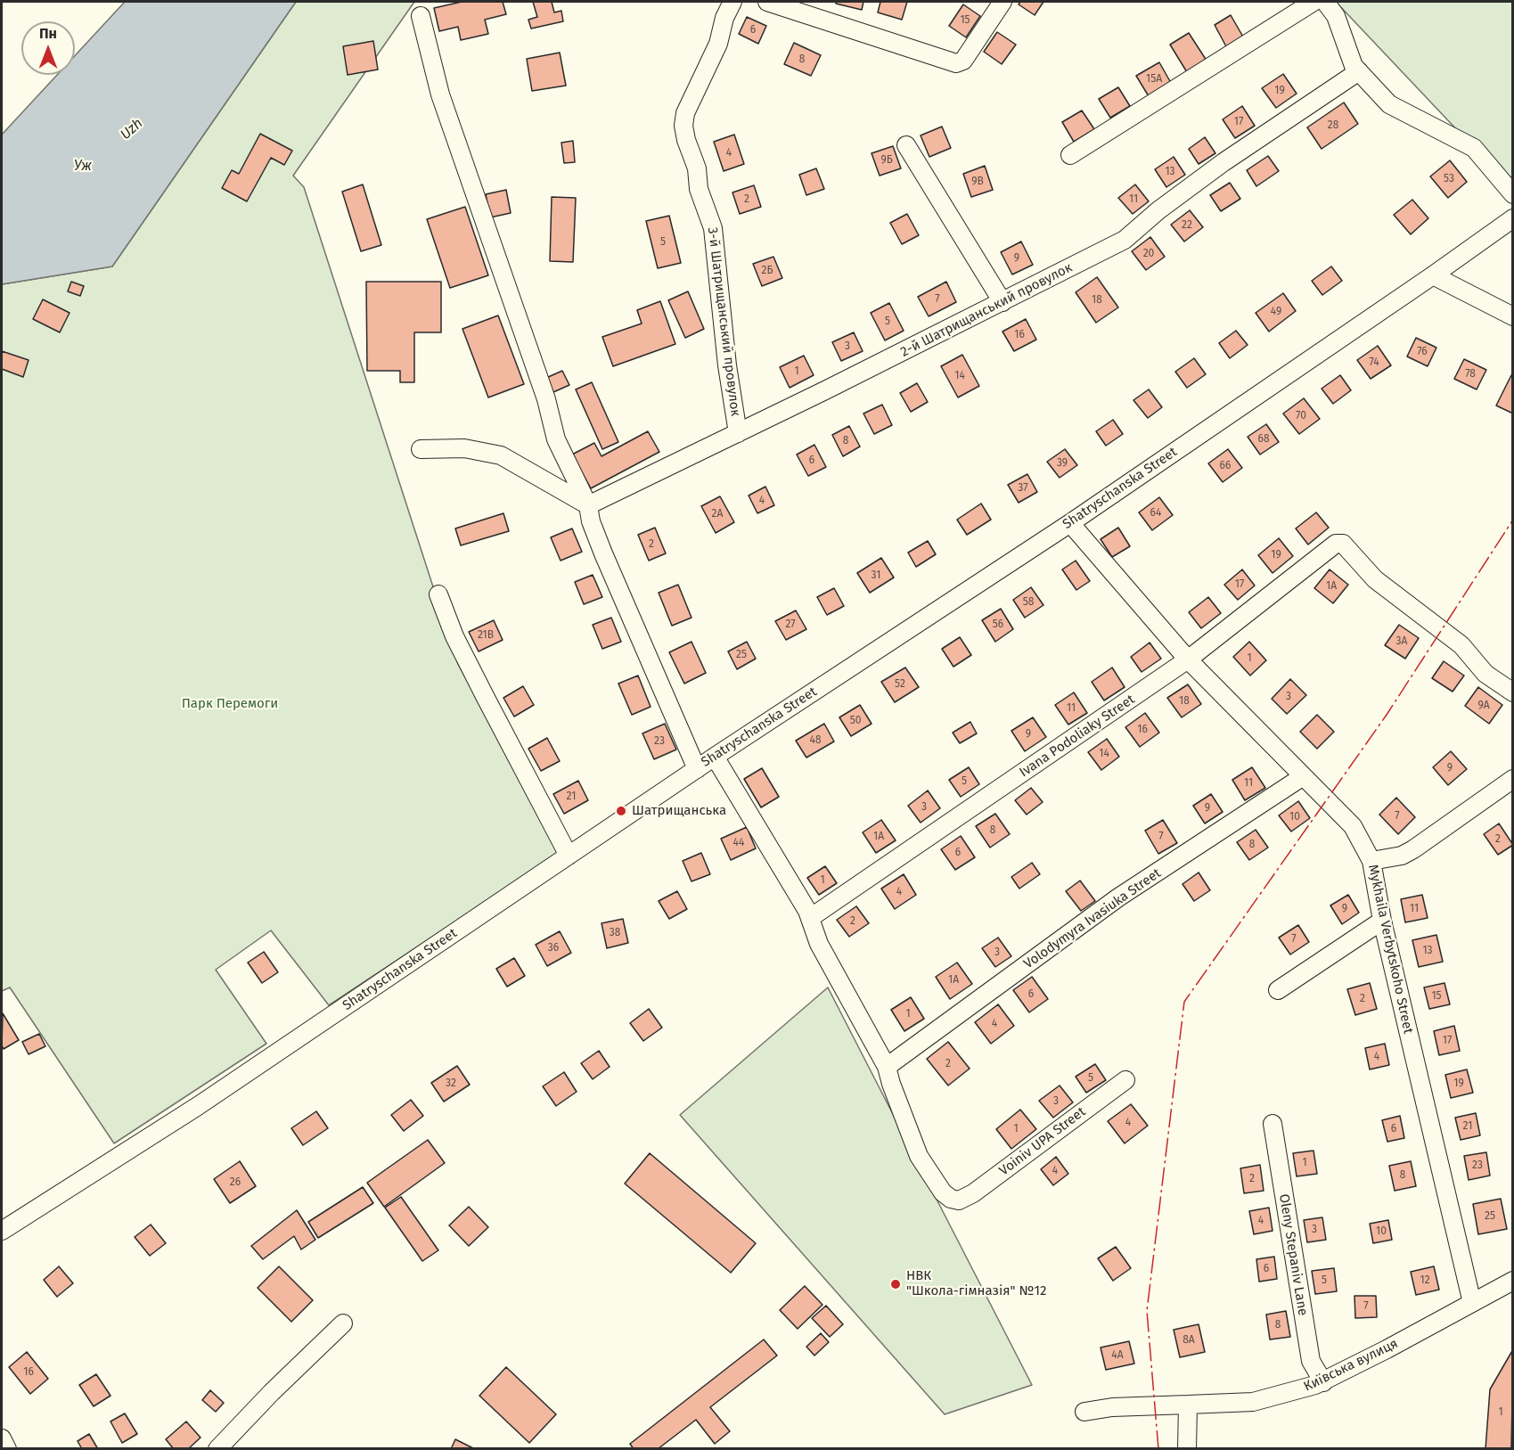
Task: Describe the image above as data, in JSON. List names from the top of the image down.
{
  "streets": {
    "street": [
      "2-й Шатрищанський провулок",
      "3-й Шатрищанський провулок",
      "Shatryschanska Street",
      "Ivana Podoliaky Street",
      "Volodymyra Ivasiuka Street",
      "Mykhaila Verbytskoho Street",
      "Voiniv UPA Street",
      "Oleny Stepaniv Lane",
      "Київська вулиця"
    ]
  },
  "crossings": [
    ["2-й Шатрищанський провулок", "3-й Шатрищанський провулок"],
    ["Shatryschanska Street", "Mykhaila Verbytskoho Street"],
    ["Ivana Podoliaky Street", "Mykhaila Verbytskoho Street"],
    ["Volodymyra Ivasiuka Street", "Mykhaila Verbytskoho Street"],
    ["Volodymyra Ivasiuka Street", "Voiniv UPA Street"],
    ["Mykhaila Verbytskoho Street", "Київська вулиця"],
    ["Oleny Stepaniv Lane", "Київська вулиця"]
  ],
  "water": ["Uzh", "Уж"],
  "parks": ["Парк Перемоги"],
  "places": ["Шатрищанська", "НВК \"Школа-гімназія\" №12"],
  "house_numbers": [
    "15",
    "6",
    "8",
    "15А",
    "19",
    "17",
    "28",
    "4",
    "9Б",
    "13",
    "53",
    "9В",
    "2",
    "11",
    "22",
    "5",
    "20",
    "9",
    "2Б",
    "7",
    "18",
    "49",
    "5",
    "16",
    "3",
    "76",
    "74",
    "1",
    "78",
    "14",
    "70",
    "68",
    "8",
    "6",
    "39",
    "66",
    "37",
    "4",
    "64",
    "2А",
    "2",
    "19",
    "31",
    "17",
    "1А",
    "58",
    "27",
    "56",
    "21В",
    "3А",
    "25",
    "1",
    "52",
    "3",
    "18",
    "9А",
    "11",
    "50",
    "16",
    "9",
    "48",
    "23",
    "14",
    "9",
    "5",
    "11",
    "21",
    "3",
    "9",
    "7",
    "10",
    "8",
    "1А",
    "7",
    "2",
    "44",
    "8",
    "6",
    "1",
    "4",
    "9",
    "11",
    "2",
    "38",
    "7",
    "36",
    "13",
    "3",
    "1А",
    "6",
    "15",
    "2",
    "1",
    "4",
    "17",
    "4",
    "2",
    "5",
    "32",
    "19",
    "3",
    "4",
    "21",
    "1",
    "6",
    "1",
    "23",
    "4",
    "8",
    "2",
    "26",
    "25",
    "4",
    "3",
    "10",
    "6",
    "5",
    "12",
    "7",
    "8",
    "8А",
    "4А",
    "16",
    "1"
  ],
  "north": "top"
}
